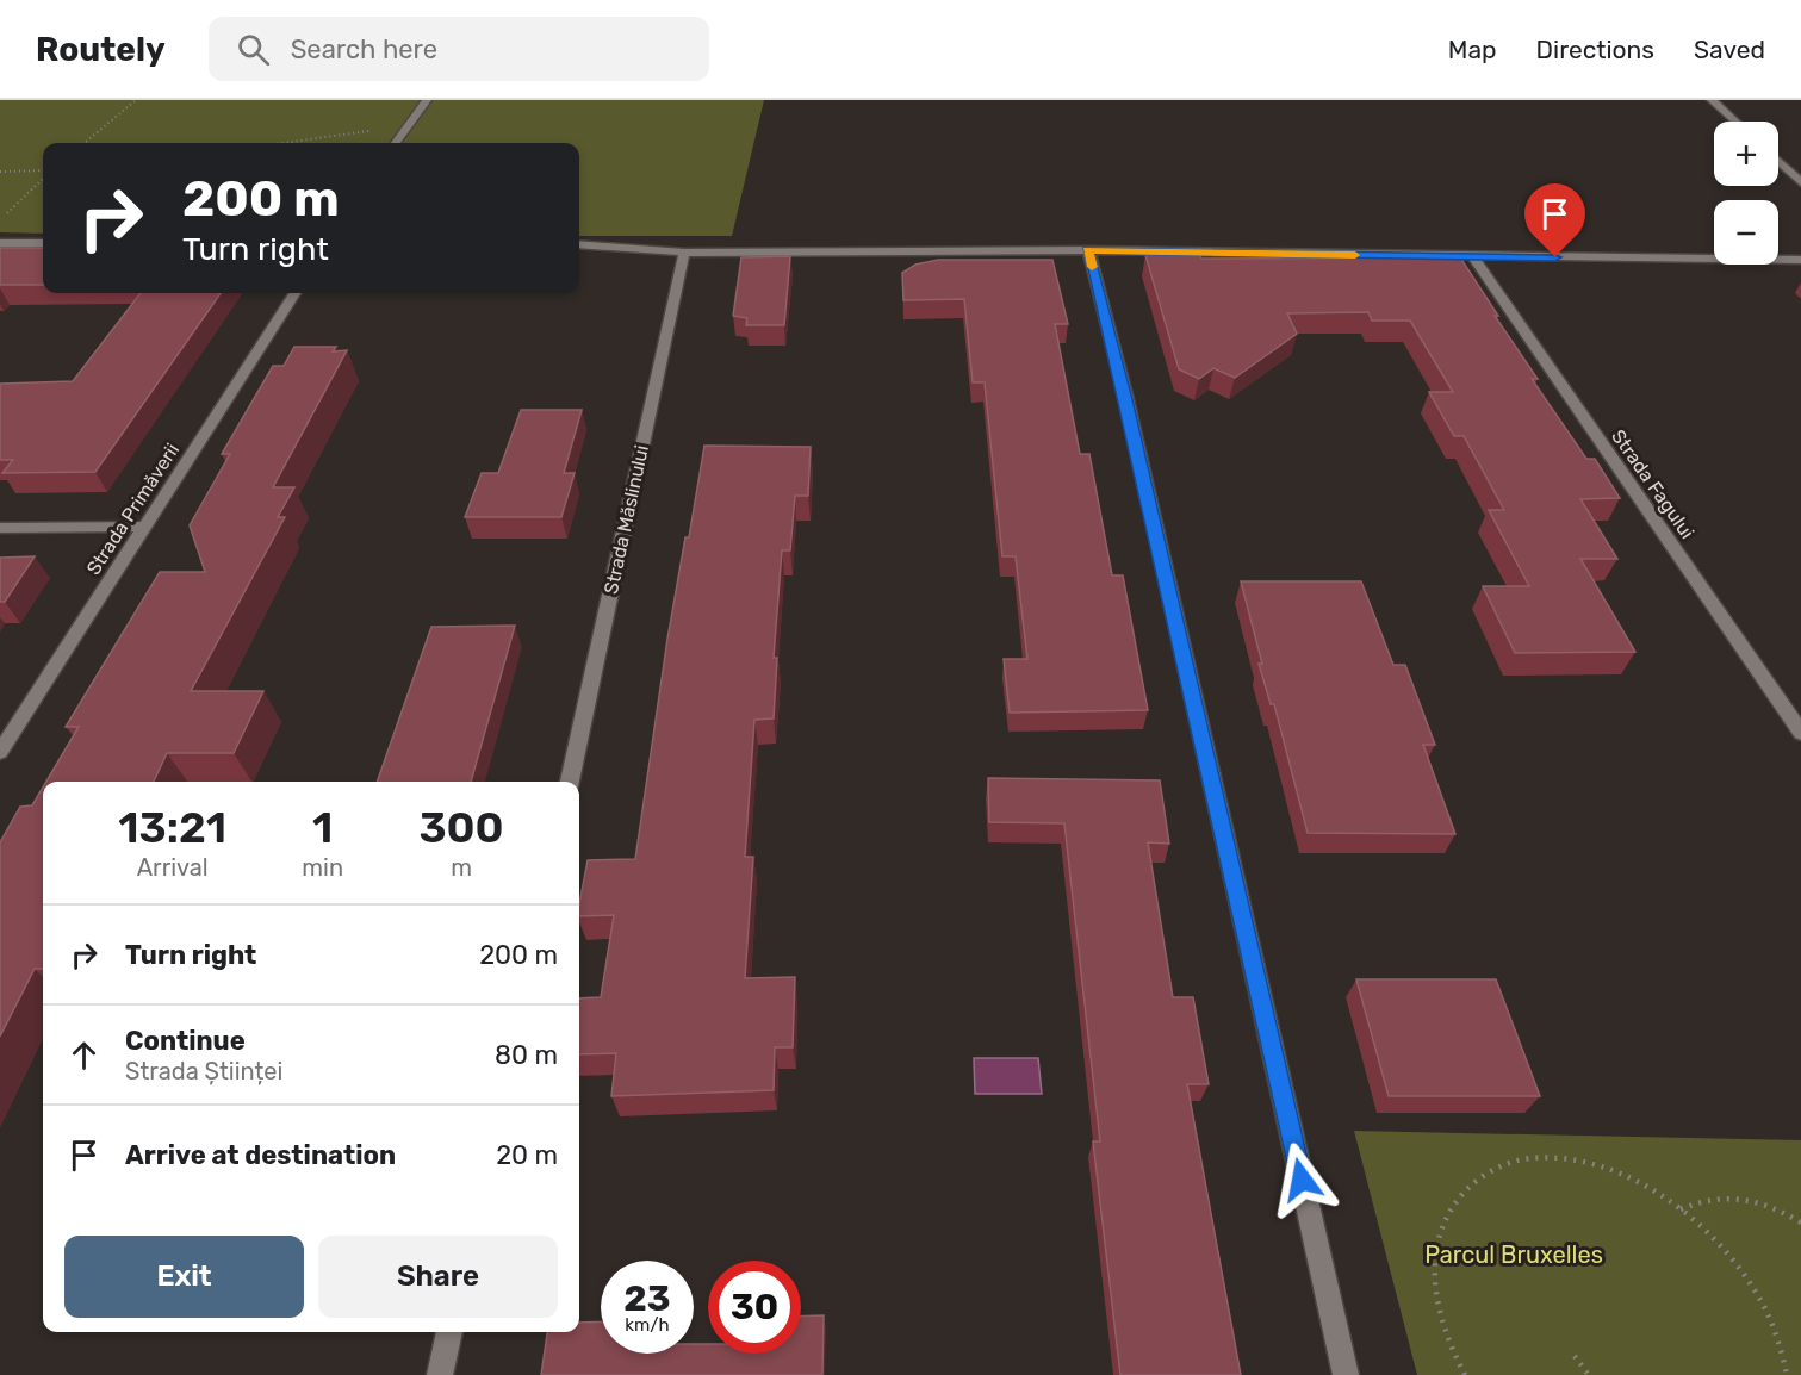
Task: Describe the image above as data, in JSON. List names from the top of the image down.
{
  "streets": {
    "street": ["Strada Fagului", "Strada Primăverii", "Strada Măslinului"]
  },
  "parks": ["Parcul Bruxelles"],
  "page": {
    "header": "Routely",
    "search": "Search here",
    "nav": ["Map", "Directions", "Saved"],
    "map_buttons": ["+", "−"],
    "turn": ["200 m", "Turn right"],
    "eta": [
      "13:21",
      "Arrival",
      "1",
      "min",
      "300",
      "m"
    ],
    "list": [
      {
        "name": "Turn right",
        "value": "200 m"
      },
      {
        "name": "Continue",
        "note": "Strada Științei",
        "value": "80 m"
      },
      {
        "name": "Arrive at destination",
        "value": "20 m"
      }
    ],
    "buttons": ["Exit", "Share"],
    "speed": "23 km/h",
    "limit": "30"
  }
}
